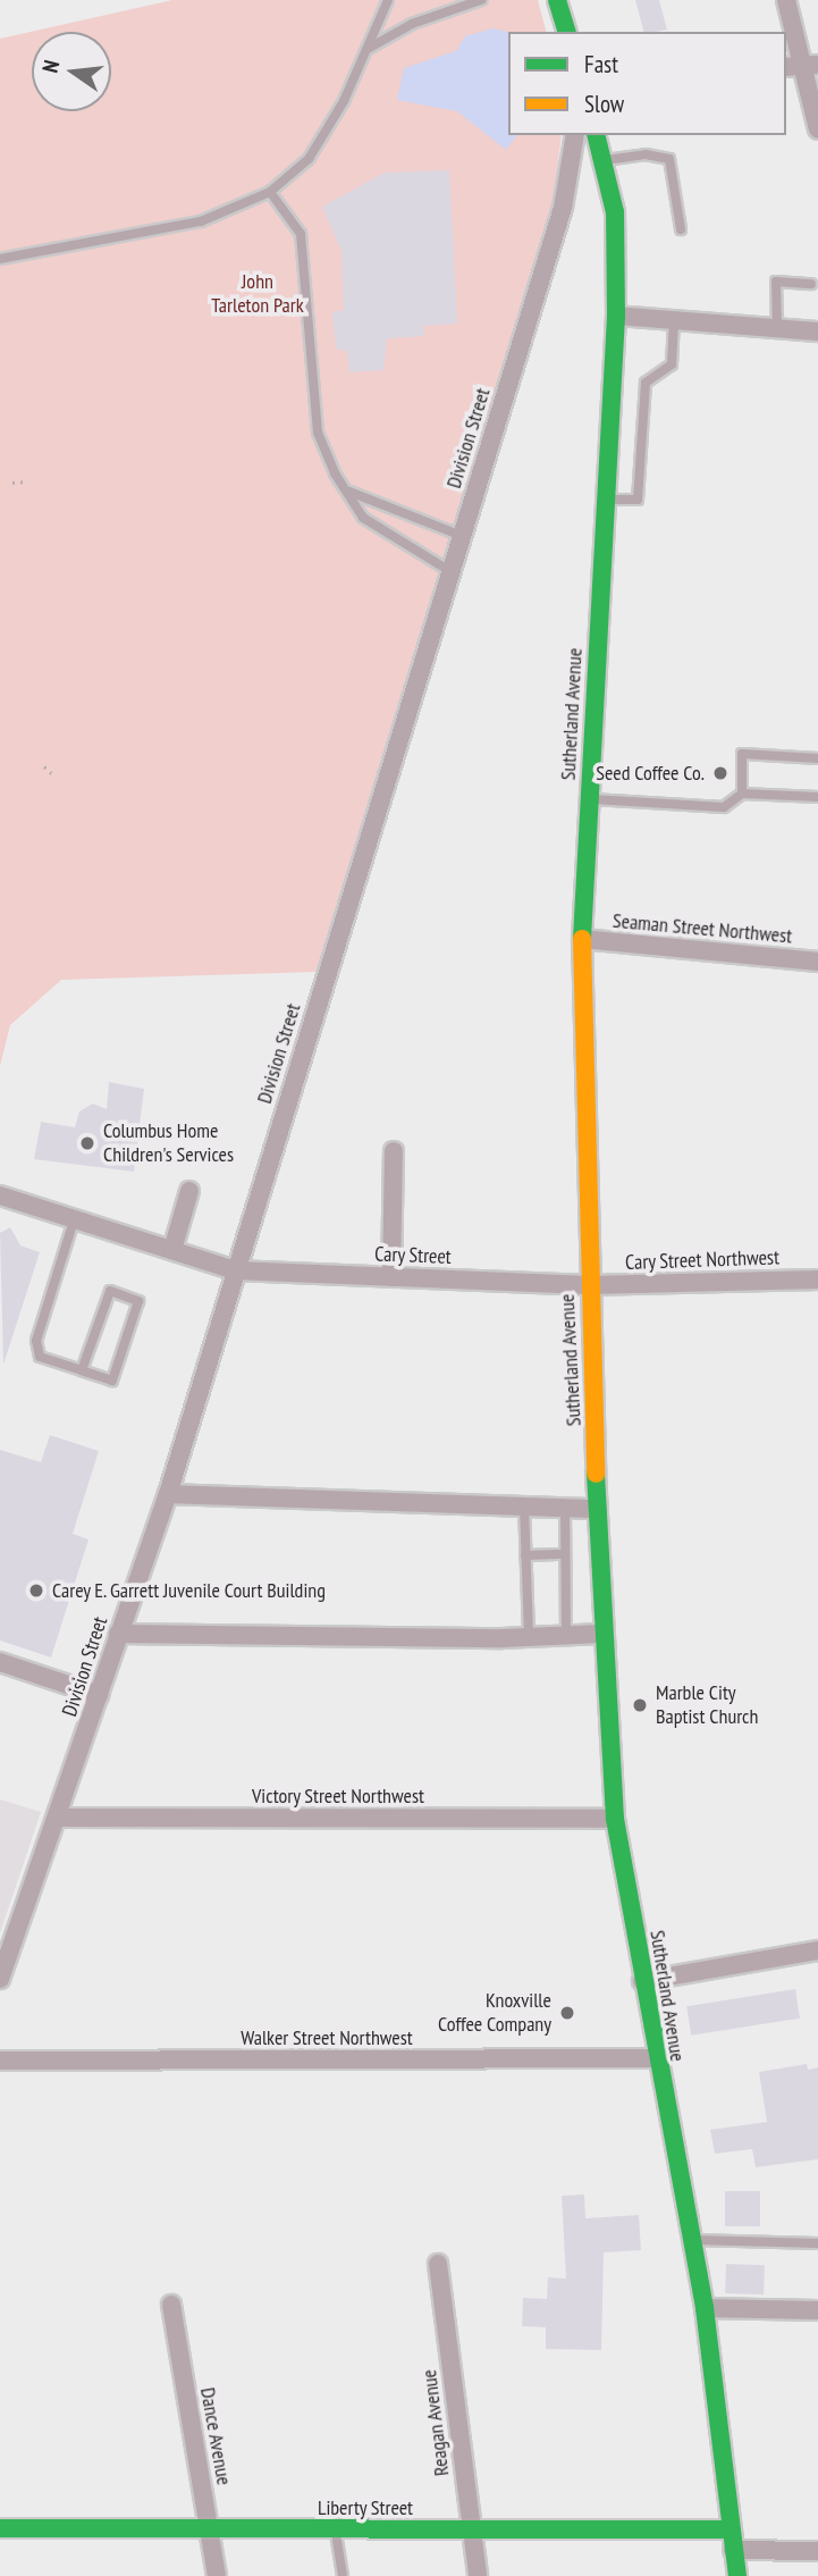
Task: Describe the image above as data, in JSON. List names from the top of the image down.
{
  "streets": {
    "street": [
      "Division Street",
      "Sutherland Avenue",
      "Seaman Street Northwest",
      "Cary Street",
      "Cary Street Northwest",
      "Victory Street Northwest",
      "Walker Street Northwest",
      "Reagan Avenue",
      "Dance Avenue",
      "Liberty Street"
    ]
  },
  "crossings": [
    ["Division Street", "Cary Street"],
    ["Division Street", "Victory Street Northwest"],
    ["Sutherland Avenue", "Seaman Street Northwest"],
    ["Sutherland Avenue", "Cary Street"],
    ["Sutherland Avenue", "Cary Street Northwest"],
    ["Sutherland Avenue", "Victory Street Northwest"],
    ["Sutherland Avenue", "Walker Street Northwest"],
    ["Sutherland Avenue", "Liberty Street"],
    ["Cary Street", "Cary Street Northwest"],
    ["Reagan Avenue", "Liberty Street"],
    ["Dance Avenue", "Liberty Street"]
  ],
  "parks": ["John Tarleton Park"],
  "places": [
    "Seed Coffee Co.",
    "Columbus Home Children's Services",
    "Carey E. Garrett Juvenile Court Building",
    "Marble City Baptist Church",
    "Knoxville Coffee Company"
  ],
  "legend": ["Fast", "Slow"],
  "north": "left"
}
